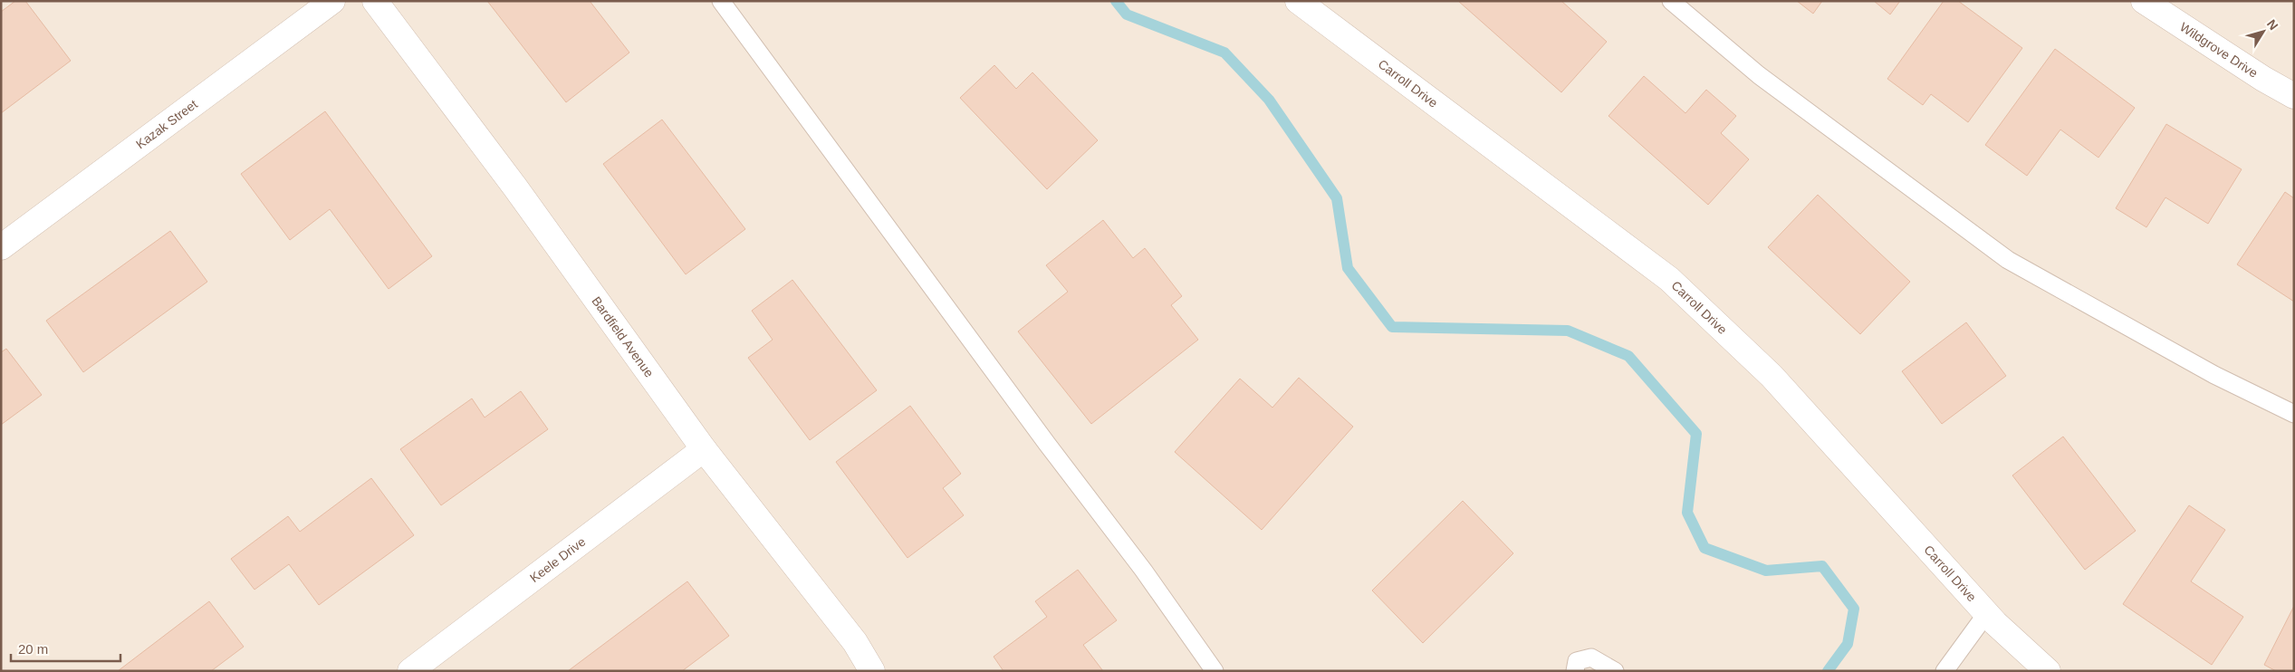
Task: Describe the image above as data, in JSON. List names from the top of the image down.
{
  "streets": {
    "street": [
      "Wildgrove Drive",
      "Carroll Drive",
      "Kazak Street",
      "Bardfield Avenue",
      "Keele Drive"
    ]
  },
  "crossings": [
    ["Bardfield Avenue", "Keele Drive"]
  ],
  "scale_bar": "20 m",
  "north": "top right"
}
